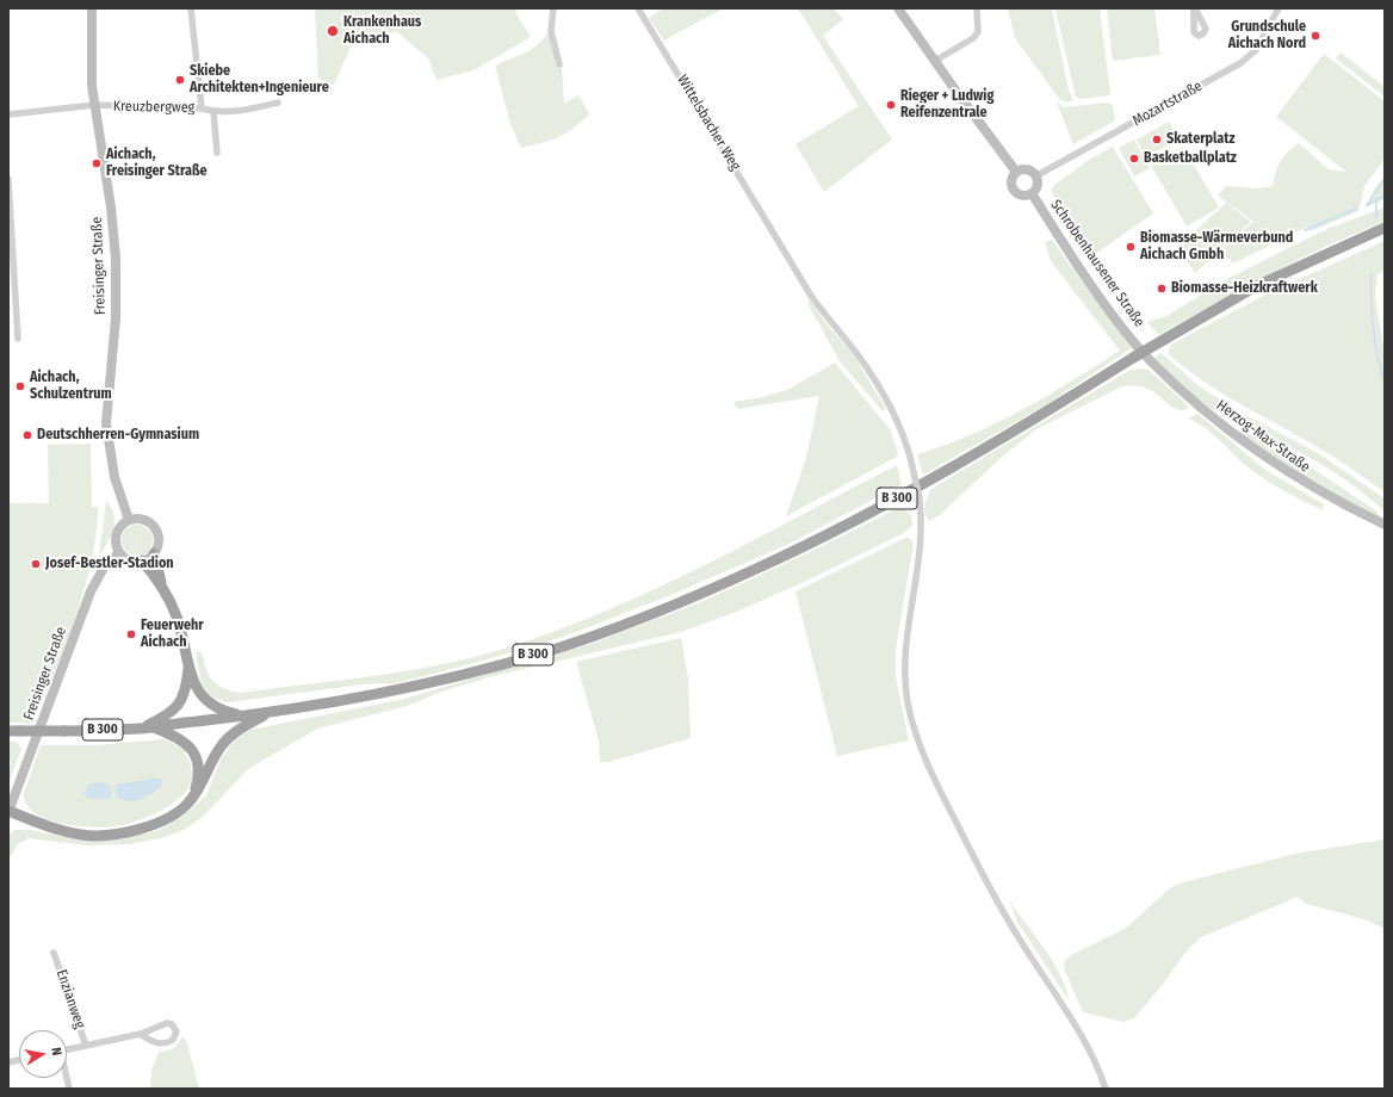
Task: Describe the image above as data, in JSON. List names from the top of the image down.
{
  "streets": {
    "highway": ["B 300"],
    "main road": ["Schrobenhausener Straße", "Freisinger Straße", "Herzog-Max-Straße"],
    "street": [
      "Mozartstraße",
      "Kreuzbergweg",
      "Wittelsbacher Weg",
      "Enzianweg"
    ]
  },
  "crossings": [
    ["Mozartstraße", "Schrobenhausener Straße"],
    ["Kreuzbergweg", "Freisinger Straße"],
    ["Schrobenhausener Straße", "Herzog-Max-Straße"]
  ],
  "places": [
    "Krankenhaus Aichach",
    "Grundschule Aichach Nord",
    "Skiebe Architekten+Ingenieure",
    "Rieger + Ludwig Reifenzentrale",
    "Skaterplatz",
    "Basketballplatz",
    "Aichach, Freisinger Straße",
    "Biomasse-Wärmeverbund Aichach Gmbh",
    "Biomasse-Heizkraftwerk",
    "Aichach, Schulzentrum",
    "Deutschherren-Gymnasium",
    "Josef-Bestler-Stadion",
    "Feuerwehr Aichach"
  ],
  "north": "right"
}
